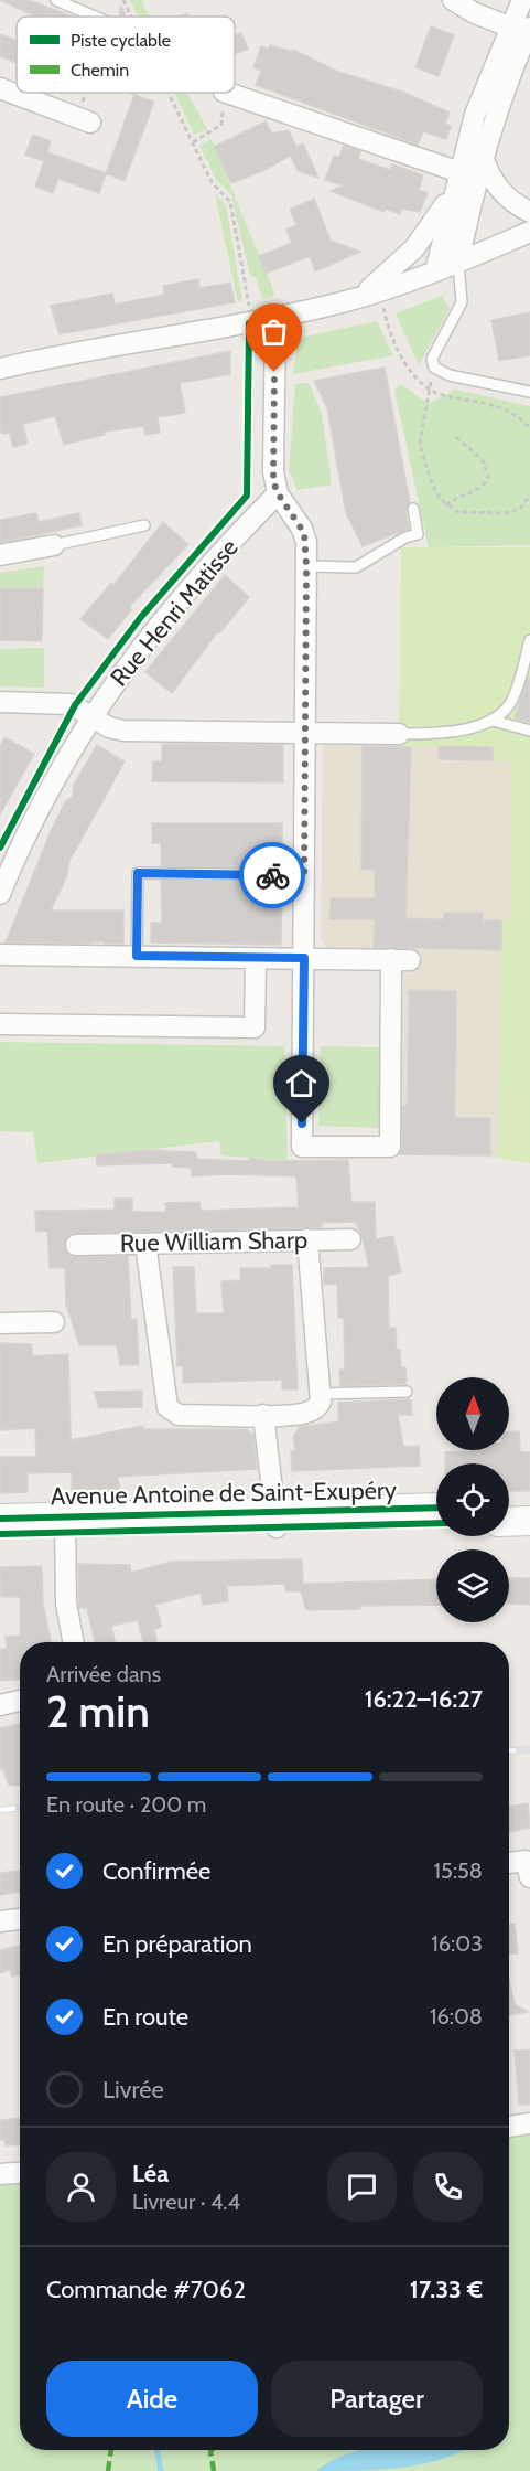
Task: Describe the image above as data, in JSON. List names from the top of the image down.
{
  "streets": {
    "main road": ["Avenue Antoine de Saint-Exupéry"],
    "street": ["Rue Henri Matisse", "Rue William Sharp"]
  },
  "legend": ["Piste cyclable", "Chemin"],
  "north": "top",
  "page": {
    "heading": ["2 min", "Arrivée dans", "16:22–16:27"],
    "panel": [
      "Léa",
      "Livreur · 4.4",
      "Commande #7062",
      "17.33 €"
    ],
    "bar": "En route · 200 m",
    "list": [
      ["Confirmée", "15:58"],
      ["En préparation", "16:03"],
      ["En route", "16:08"],
      "Livrée"
    ],
    "buttons": ["Aide", "Partager"]
  }
}
